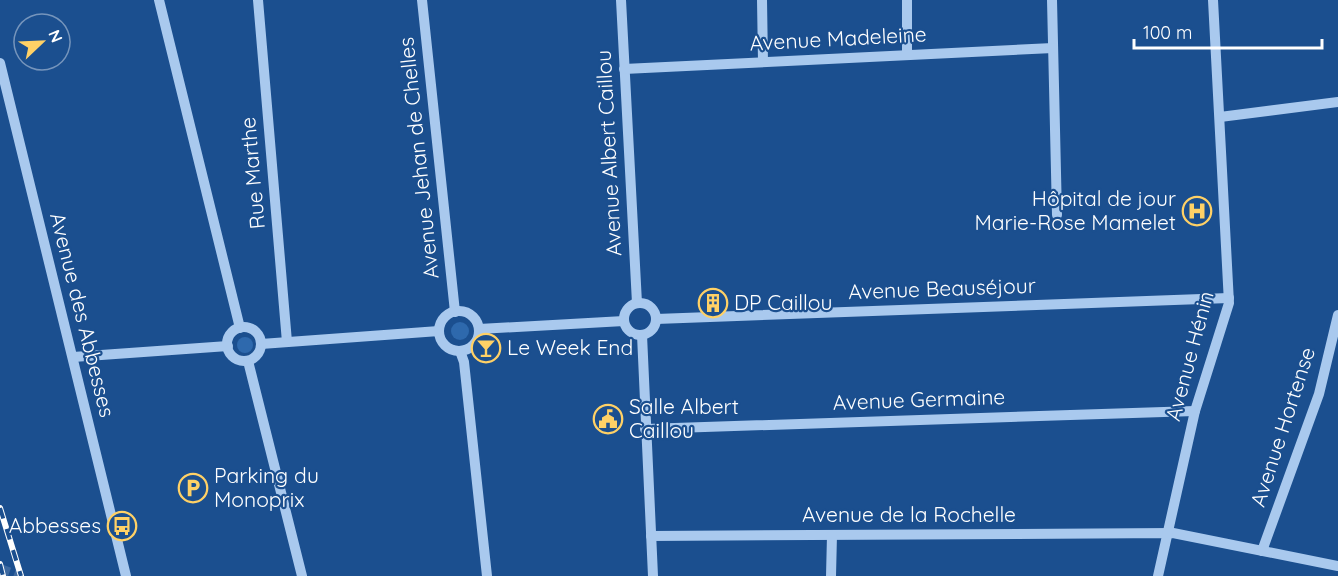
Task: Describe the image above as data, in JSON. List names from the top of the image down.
{
  "streets": {
    "street": [
      "Avenue Madeleine",
      "Avenue Albert Caillou",
      "Avenue Jehan de Chelles",
      "Rue Marthe",
      "Avenue Beauséjour",
      "Avenue des Abbesses",
      "Avenue Hénin",
      "Avenue Germaine",
      "Avenue Hortense",
      "Avenue de la Rochelle"
    ]
  },
  "crossings": [
    ["Avenue Madeleine", "Avenue Albert Caillou"],
    ["Avenue Albert Caillou", "Avenue Beauséjour"],
    ["Avenue Beauséjour", "Avenue Hénin"],
    ["Avenue Hénin", "Avenue Germaine"],
    ["Avenue Hénin", "Avenue de la Rochelle"],
    ["Avenue Hortense", "Avenue de la Rochelle"]
  ],
  "places": {
    "hospital": ["Hôpital de jour Marie-Rose Mamelet"],
    "building": ["DP Caillou"],
    "bar": ["Le Week End"],
    "public building": ["Salle Albert Caillou"],
    "parking": ["Parking du Monoprix"],
    "bus stop": ["Abbesses"]
  },
  "scale_bar": "100 m",
  "north": "top right"
}
